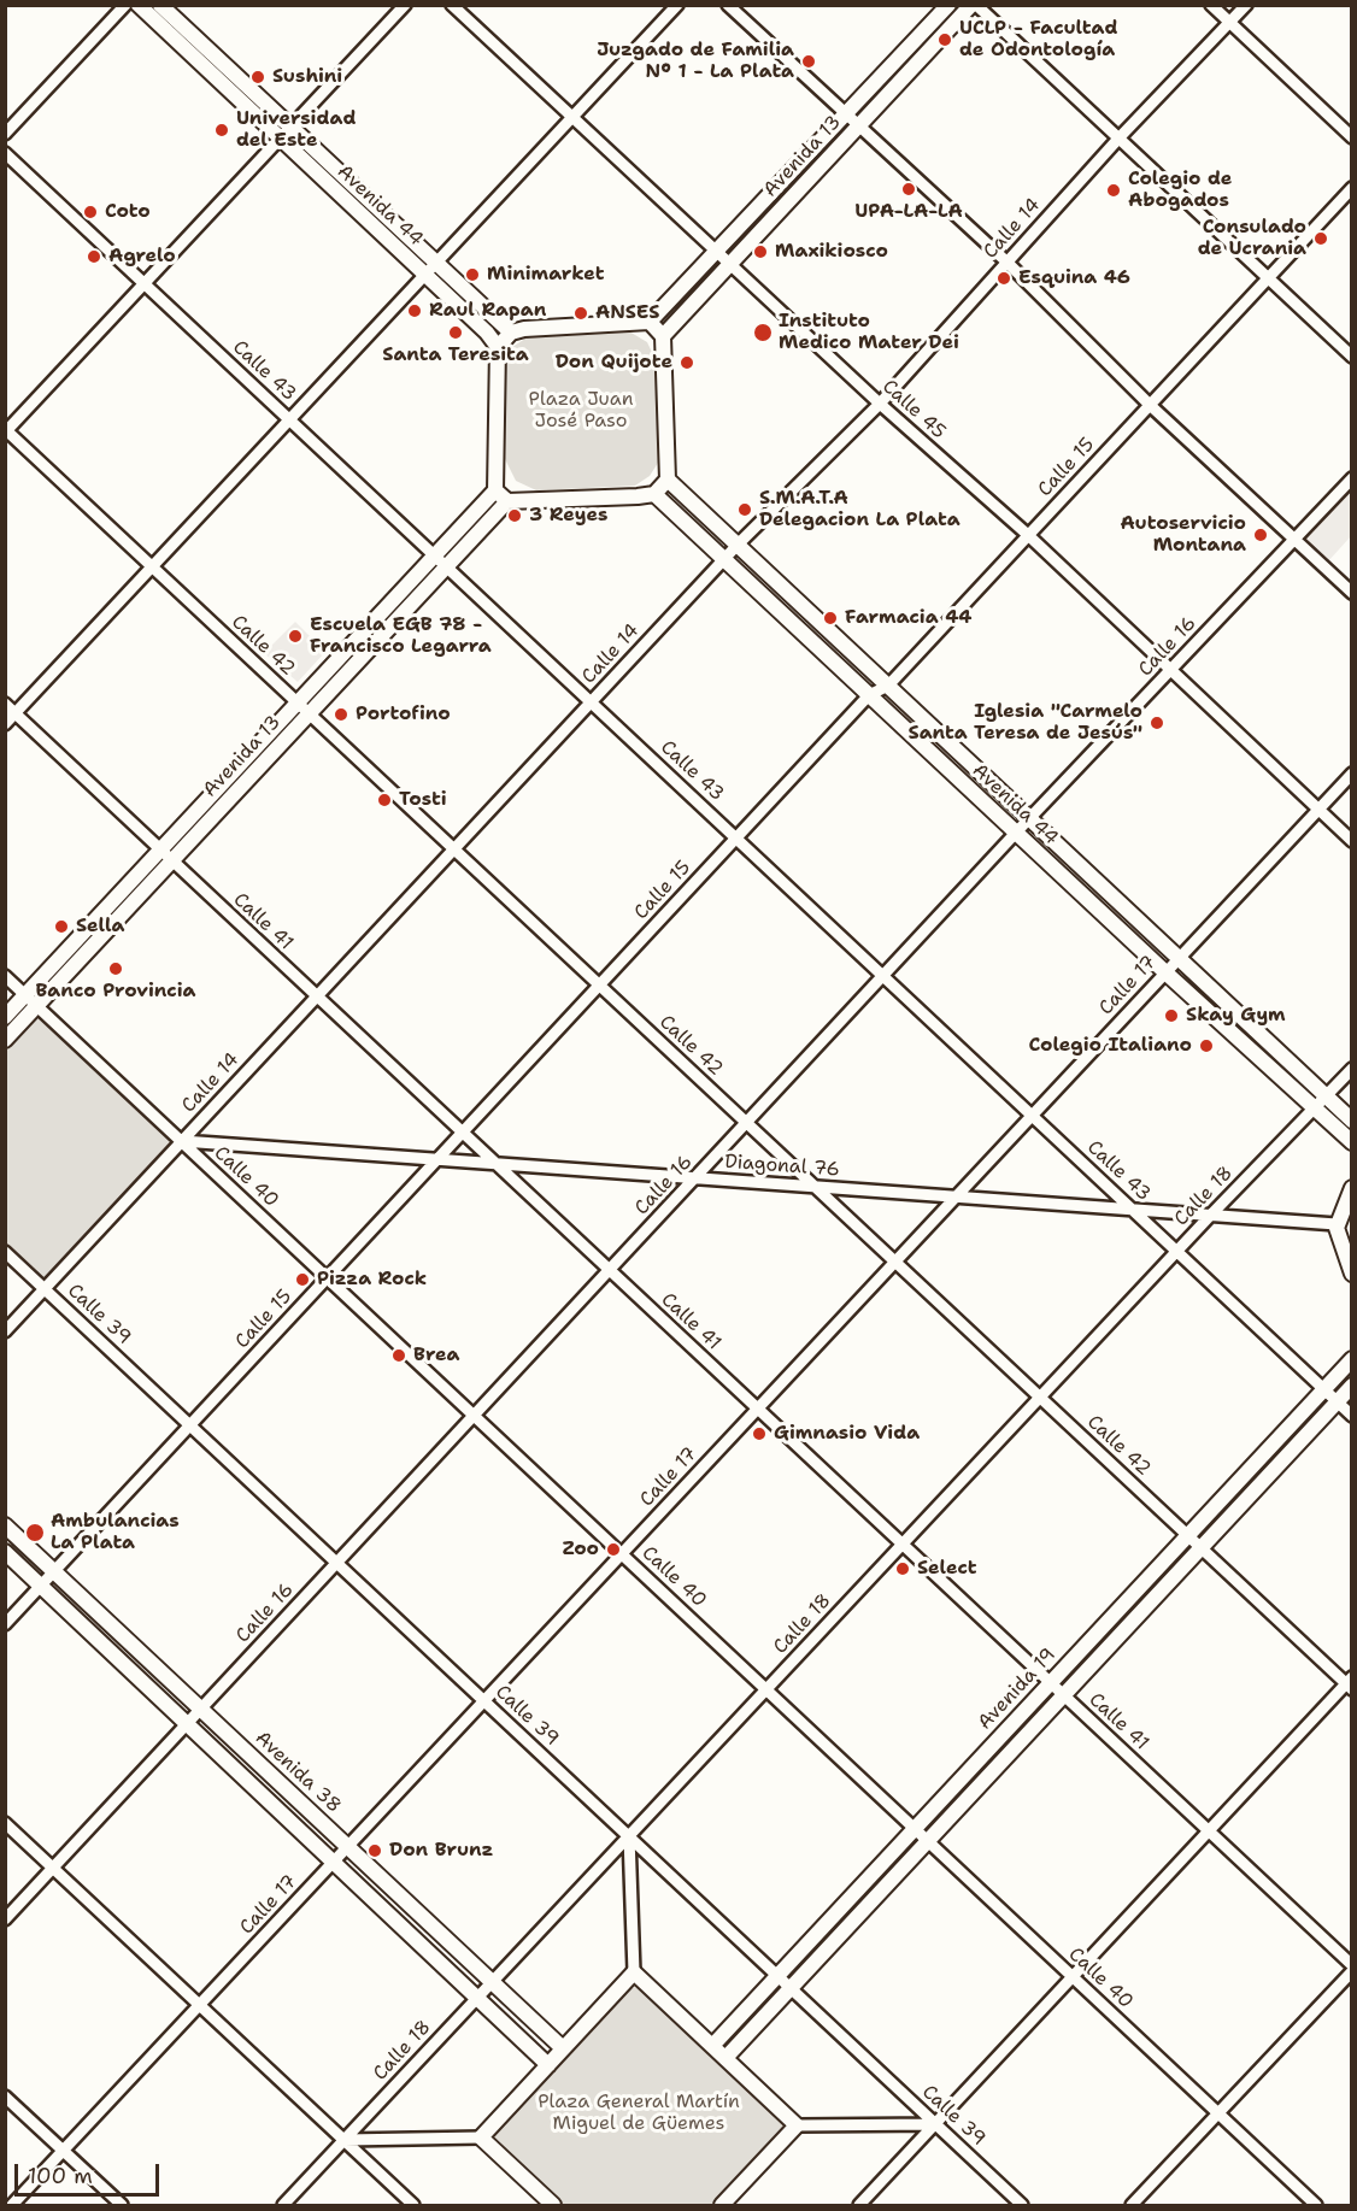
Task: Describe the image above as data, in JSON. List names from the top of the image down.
{
  "streets": {
    "main road": [
      "Avenida 13",
      "Avenida 44",
      "Avenida 19",
      "Avenida 38"
    ],
    "street": [
      "Calle 14",
      "Calle 43",
      "Calle 45",
      "Calle 15",
      "Calle 42",
      "Calle 16",
      "Calle 41",
      "Calle 17",
      "Diagonal 76",
      "Calle 40",
      "Calle 18",
      "Calle 39"
    ]
  },
  "crossings": [
    ["Avenida 13", "Calle 43"],
    ["Avenida 13", "Calle 45"],
    ["Avenida 13", "Calle 42"],
    ["Avenida 13", "Calle 41"],
    ["Avenida 13", "Calle 40"],
    ["Avenida 44", "Calle 14"],
    ["Avenida 44", "Calle 15"],
    ["Avenida 44", "Calle 16"],
    ["Avenida 44", "Calle 17"],
    ["Avenida 44", "Calle 18"],
    ["Calle 14", "Calle 43"],
    ["Calle 14", "Calle 45"],
    ["Calle 14", "Calle 42"],
    ["Calle 14", "Calle 41"],
    ["Calle 14", "Diagonal 76"],
    ["Calle 14", "Calle 40"],
    ["Calle 14", "Calle 39"],
    ["Calle 43", "Calle 15"],
    ["Calle 43", "Calle 16"],
    ["Calle 43", "Calle 17"],
    ["Calle 43", "Diagonal 76"],
    ["Calle 43", "Calle 18"],
    ["Calle 43", "Avenida 19"],
    ["Calle 45", "Calle 15"],
    ["Calle 45", "Calle 16"],
    ["Calle 45", "Calle 17"],
    ["Calle 15", "Calle 42"],
    ["Calle 15", "Calle 41"],
    ["Calle 15", "Diagonal 76"],
    ["Calle 15", "Calle 40"],
    ["Calle 15", "Calle 39"],
    ["Calle 15", "Avenida 38"],
    ["Calle 42", "Calle 16"],
    ["Calle 42", "Calle 17"],
    ["Calle 42", "Diagonal 76"],
    ["Calle 42", "Calle 18"],
    ["Calle 42", "Avenida 19"],
    ["Calle 16", "Calle 41"],
    ["Calle 16", "Diagonal 76"],
    ["Calle 16", "Calle 40"],
    ["Calle 16", "Calle 39"],
    ["Calle 16", "Avenida 38"],
    ["Calle 41", "Calle 17"],
    ["Calle 41", "Diagonal 76"],
    ["Calle 41", "Calle 18"],
    ["Calle 41", "Avenida 19"],
    ["Calle 17", "Diagonal 76"],
    ["Calle 17", "Calle 40"],
    ["Calle 17", "Calle 39"],
    ["Calle 17", "Avenida 38"],
    ["Diagonal 76", "Calle 40"],
    ["Diagonal 76", "Calle 18"],
    ["Calle 40", "Calle 18"],
    ["Calle 40", "Avenida 19"],
    ["Calle 18", "Calle 39"],
    ["Calle 18", "Avenida 38"],
    ["Calle 39", "Avenida 19"]
  ],
  "parks": ["Plaza Juan José Paso", "Plaza General Martín Miguel de Güemes"],
  "places": [
    "UCLP - Facultad de Odontología",
    "Juzgado de Familia Nº 1 - La Plata",
    "Sushini",
    "Universidad del Este",
    "UPA-LA-LA",
    "Colegio de Abogados",
    "Coto",
    "Consulado de Ucrania",
    "Maxikiosco",
    "Agrelo",
    "Minimarket",
    "Esquina 46",
    "Raul Rapan",
    "ANSES",
    "Santa Teresita",
    "Instituto Medico Mater Dei",
    "Don Quijote",
    "S.M.A.T.A Delegacion La Plata",
    "3 Reyes",
    "Autoservicio Montana",
    "Farmacia 44",
    "Escuela EGB 78 - Francisco Legarra",
    "Portofino",
    "Iglesia \"Carmelo Santa Teresa de Jesús\"",
    "Tosti",
    "Sella",
    "Banco Provincia",
    "Skay Gym",
    "Colegio Italiano",
    "Pizza Rock",
    "Brea",
    "Gimnasio Vida",
    "Ambulancias La Plata",
    "Zoo",
    "Select",
    "Don Brunz"
  ],
  "scale_bar": "100 m"
}
